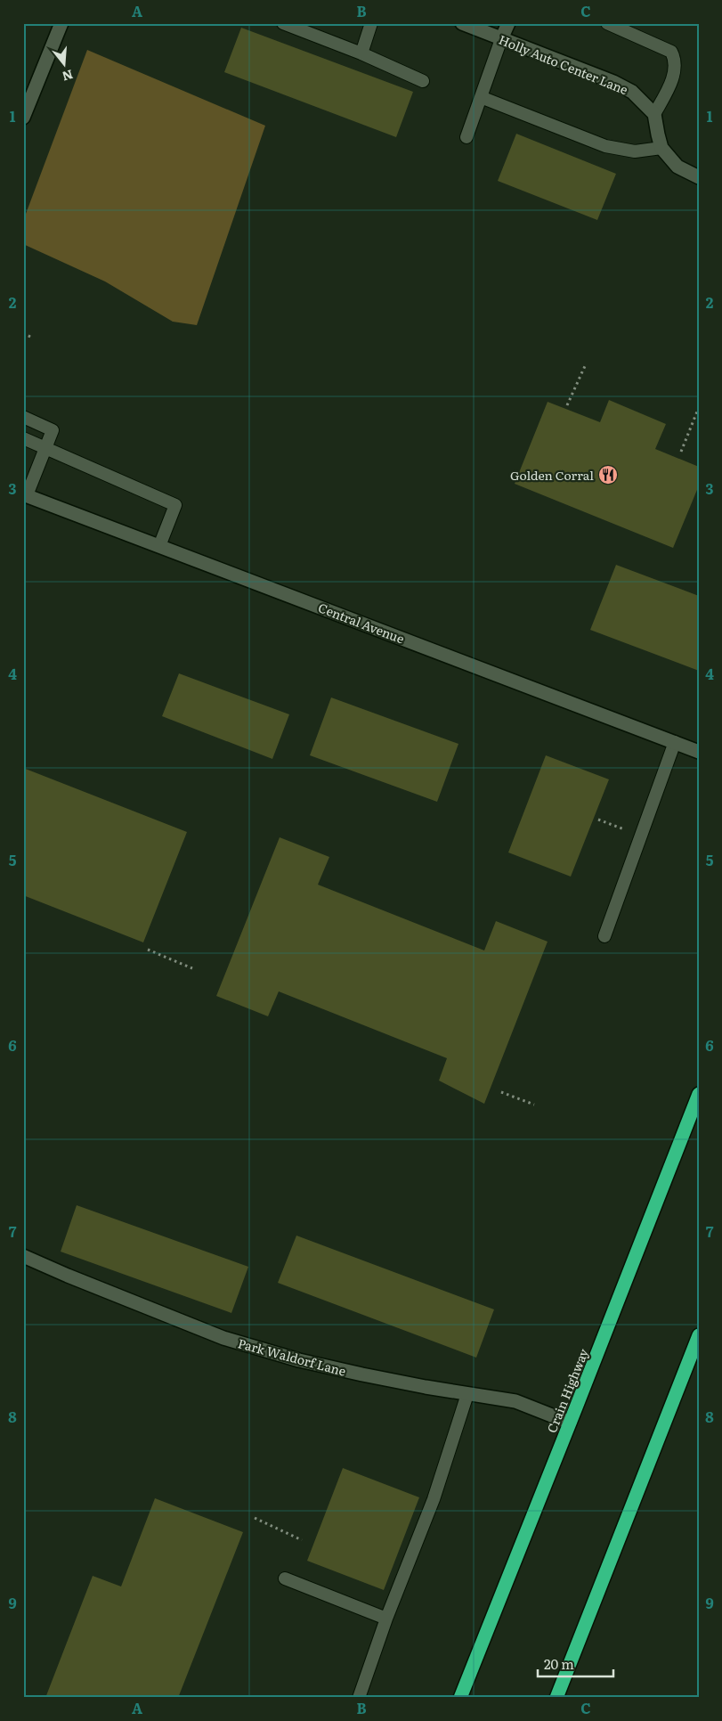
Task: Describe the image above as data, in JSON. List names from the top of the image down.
{
  "streets": {
    "highway": ["Crain Highway"],
    "street": ["Holly Auto Center Lane", "Central Avenue", "Park Waldorf Lane"]
  },
  "crossings": [
    ["Park Waldorf Lane", "Crain Highway"]
  ],
  "places": {
    "restaurant": ["Golden Corral"]
  },
  "scale_bar": "20 m",
  "north": "bottom",
  "grid": {
    "columns": ["A", "B", "C"],
    "rows": [
      "1",
      "2",
      "3",
      "4",
      "5",
      "6",
      "7",
      "8",
      "9"
    ]
  }
}
